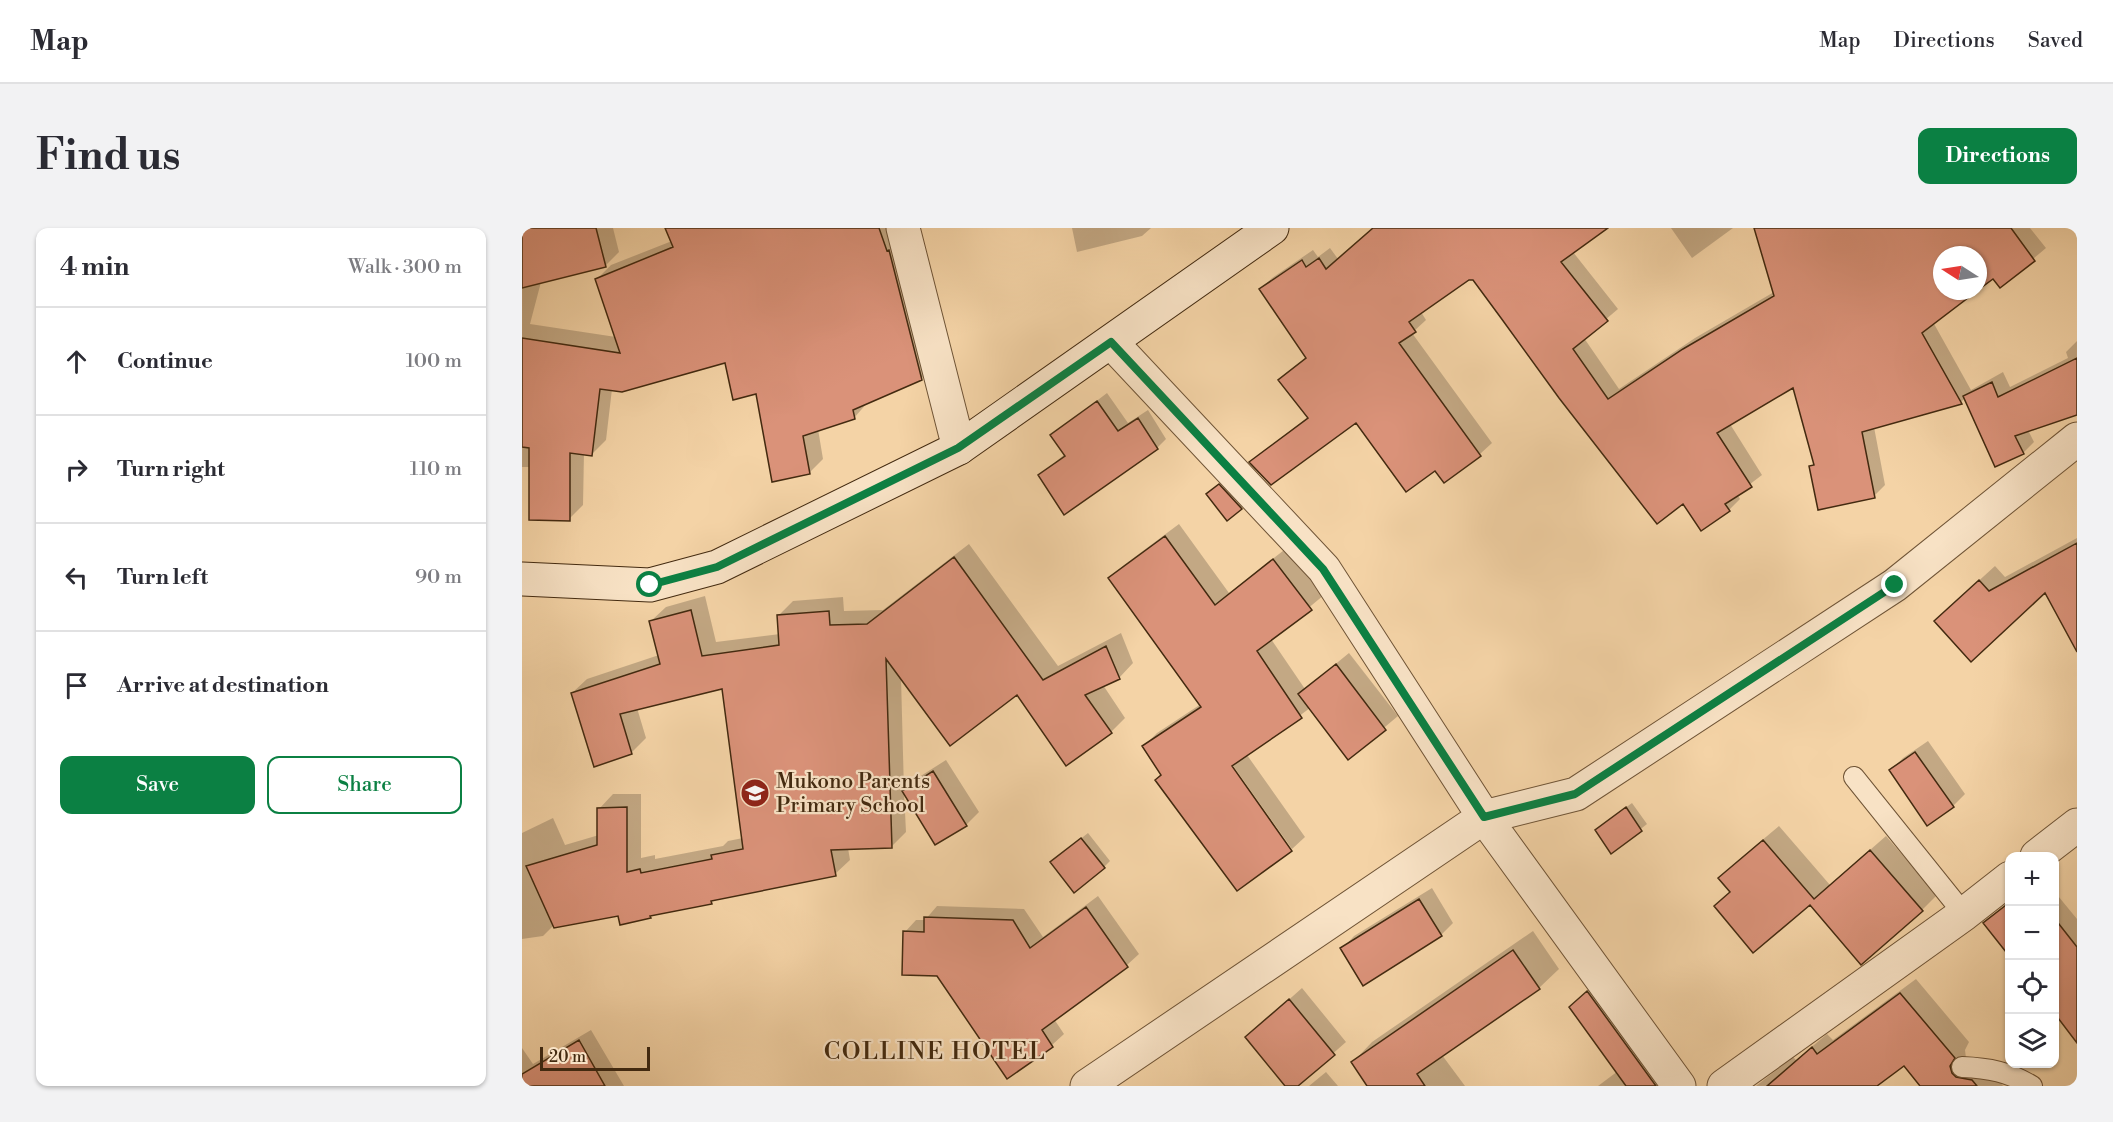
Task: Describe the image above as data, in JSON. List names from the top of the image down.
{
  "districts": ["COLLINE HOTEL"],
  "places": {
    "school or university": ["Mukono Parents Primary School"]
  },
  "scale_bar": "20 m",
  "north": "left",
  "page": {
    "header": "Map",
    "nav": ["Map", "Directions", "Saved"],
    "buttons": [
      "Directions",
      ["Save", "Share"]
    ],
    "title": "Find us",
    "heading": ["4 min", "Walk · 300 m"],
    "list": [
      ["Continue", "100 m"],
      ["Turn right", "110 m"],
      ["Turn left", "90 m"],
      "Arrive at destination"
    ],
    "map_buttons": ["+", "−"],
    "scale": "20 m"
  }
}
